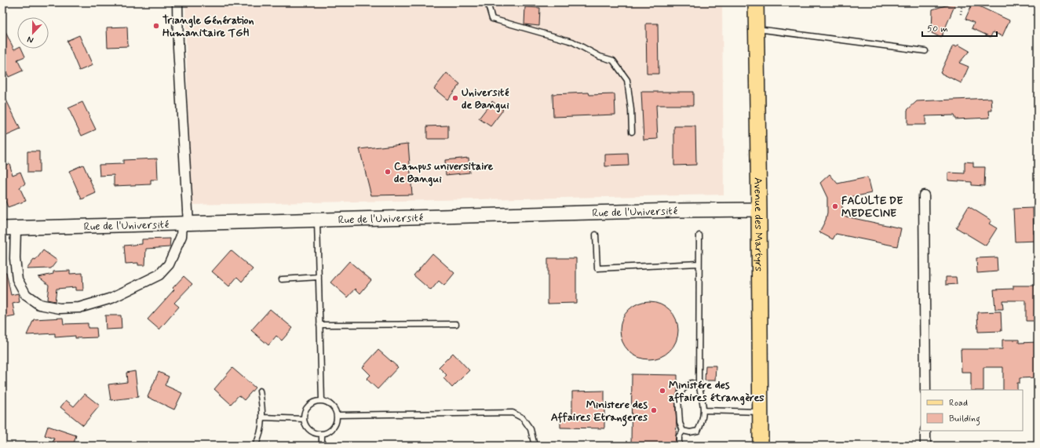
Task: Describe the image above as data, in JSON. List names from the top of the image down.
{
  "streets": {
    "main road": ["Avenue des Martyrs"],
    "street": ["Rue de l'Université"]
  },
  "crossings": [
    ["Rue de l'Université", "Avenue des Martyrs"]
  ],
  "places": [
    "Triangle Génération Humanitaire TGH",
    "Université de Bangui",
    "Campus universitaire de Bangui",
    "FACULTE DE MEDECINE",
    "Ministére des affaires étrangères",
    "Ministere des Affaires Etrangeres"
  ],
  "legend": ["Road", "Building"],
  "scale_bar": "50 m",
  "north": "bottom"
}
